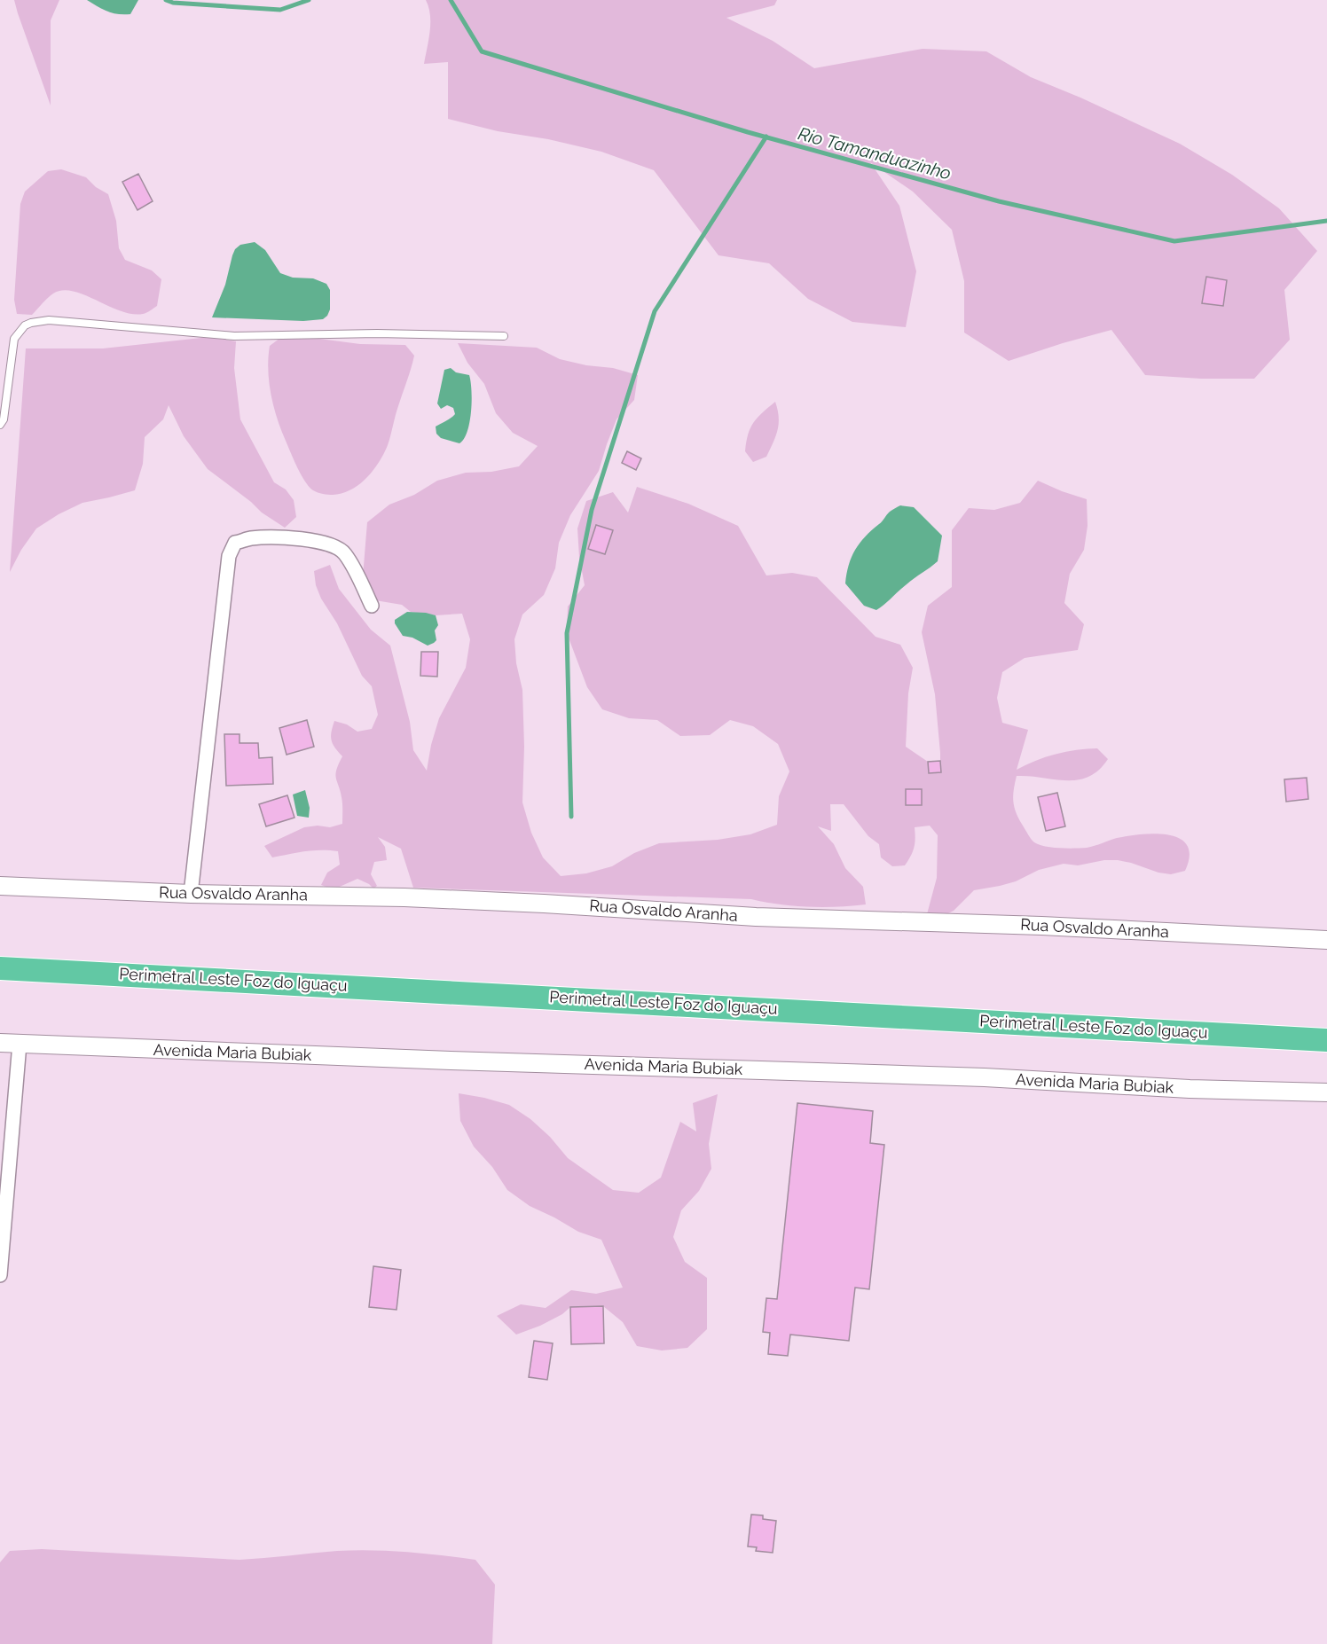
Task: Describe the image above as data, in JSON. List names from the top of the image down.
{
  "streets": {
    "highway": ["Perimetral Leste Foz do Iguaçu"],
    "street": ["Rua Osvaldo Aranha", "Avenida Maria Bubiak"]
  },
  "water": ["Rio Tamanduazinho"]
}
